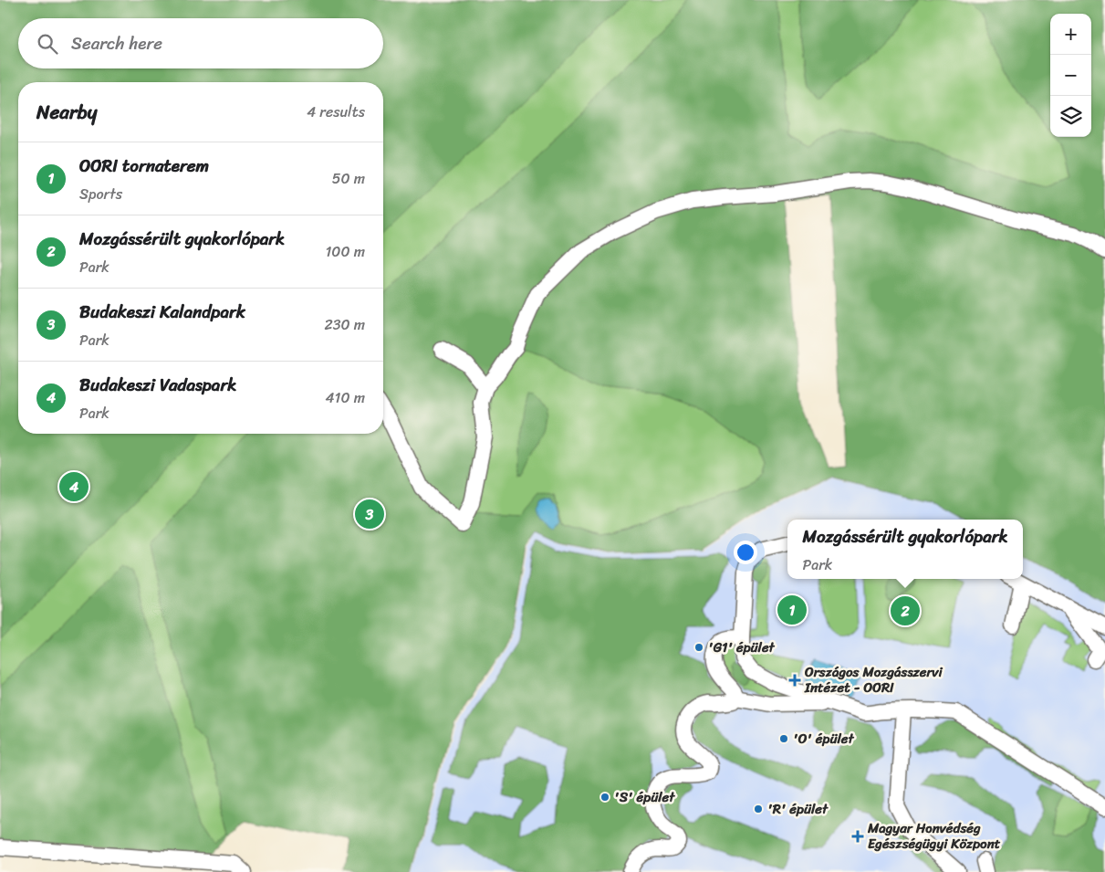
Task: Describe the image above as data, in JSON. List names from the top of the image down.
{
  "places": {
    "other": [
      "'G1' épület",
      "'O' épület",
      "'S' épület",
      "'R' épület"
    ],
    "health": ["Országos Mozgásszervi Intézet - OORI", "Magyar Honvédség Egészségügyi Központ"]
  },
  "page": {
    "map_buttons": ["+", "−"],
    "search": "Search here",
    "heading": ["Nearby", "4 results"],
    "list": [
      {
        "mark": "1",
        "name": "OORI tornaterem",
        "note": "Sports",
        "value": "50 m"
      },
      {
        "mark": "2",
        "name": "Mozgássérült gyakorlópark",
        "note": "Park",
        "value": "100 m"
      },
      {
        "mark": "3",
        "name": "Budakeszi Kalandpark",
        "note": "Park",
        "value": "230 m"
      },
      {
        "mark": "4",
        "name": "Budakeszi Vadaspark",
        "note": "Park",
        "value": "410 m"
      }
    ],
    "pins": [
      "4",
      "3",
      "1",
      "2"
    ],
    "popup": ["Mozgássérült gyakorlópark", "Park"]
  }
}
